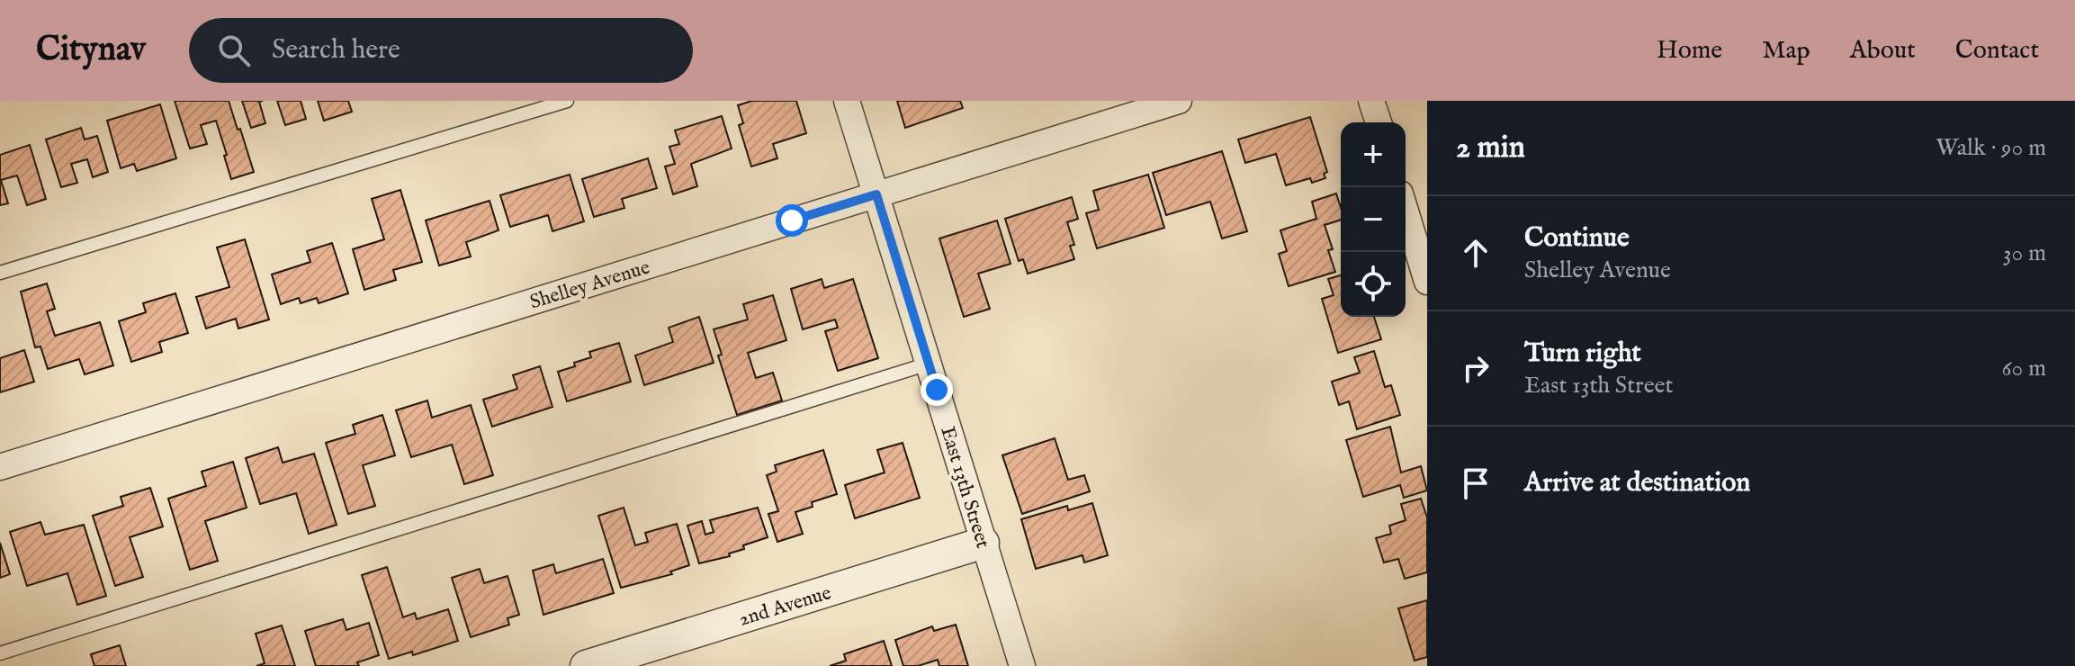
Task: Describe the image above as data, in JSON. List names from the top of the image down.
{
  "streets": {
    "street": ["Shelley Avenue", "East 13th Street", "2nd Avenue"]
  },
  "crossings": [
    ["Shelley Avenue", "East 13th Street"],
    ["East 13th Street", "2nd Avenue"]
  ],
  "page": {
    "header": "Citynav",
    "search": "Search here",
    "nav": [
      "Home",
      "Map",
      "About",
      "Contact"
    ],
    "heading": ["2 min", "Walk · 90 m"],
    "map_buttons": ["+", "−"],
    "list": [
      ["Continue", "Shelley Avenue", "30 m"],
      ["Turn right", "East 13th Street", "60 m"],
      "Arrive at destination"
    ]
  }
}
